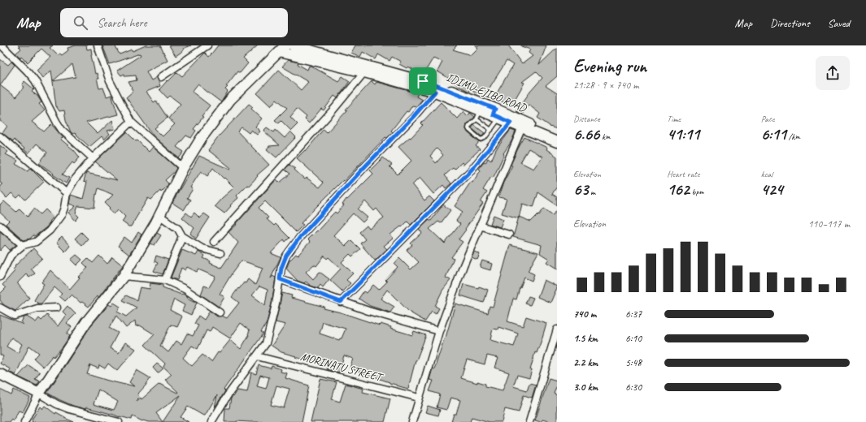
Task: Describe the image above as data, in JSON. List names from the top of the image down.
{
  "streets": {
    "main road": ["IDIMU-EJIBO ROAD"],
    "street": ["MORINATU STREET"]
  },
  "page": {
    "header": "Map",
    "search": "Search here",
    "nav": ["Map", "Directions", "Saved"],
    "heading": ["Evening run", "21:28 · 9 × 740 m"],
    "stats": [
      ["Distance", "6.66 km"],
      ["Time", "41:11"],
      ["Pace", "6:11 /km"],
      ["Elevation", "63 m"],
      ["Heart rate", "162 bpm"],
      ["kcal", "424"]
    ],
    "chart": ["Elevation", "110–117 m"],
    "list": [
      {
        "name": "740 m",
        "note": "6:37"
      },
      {
        "name": "1.5 km",
        "note": "6:10"
      },
      {
        "name": "2.2 km",
        "note": "5:48"
      },
      {
        "name": "3.0 km",
        "note": "6:30"
      }
    ]
  }
}
